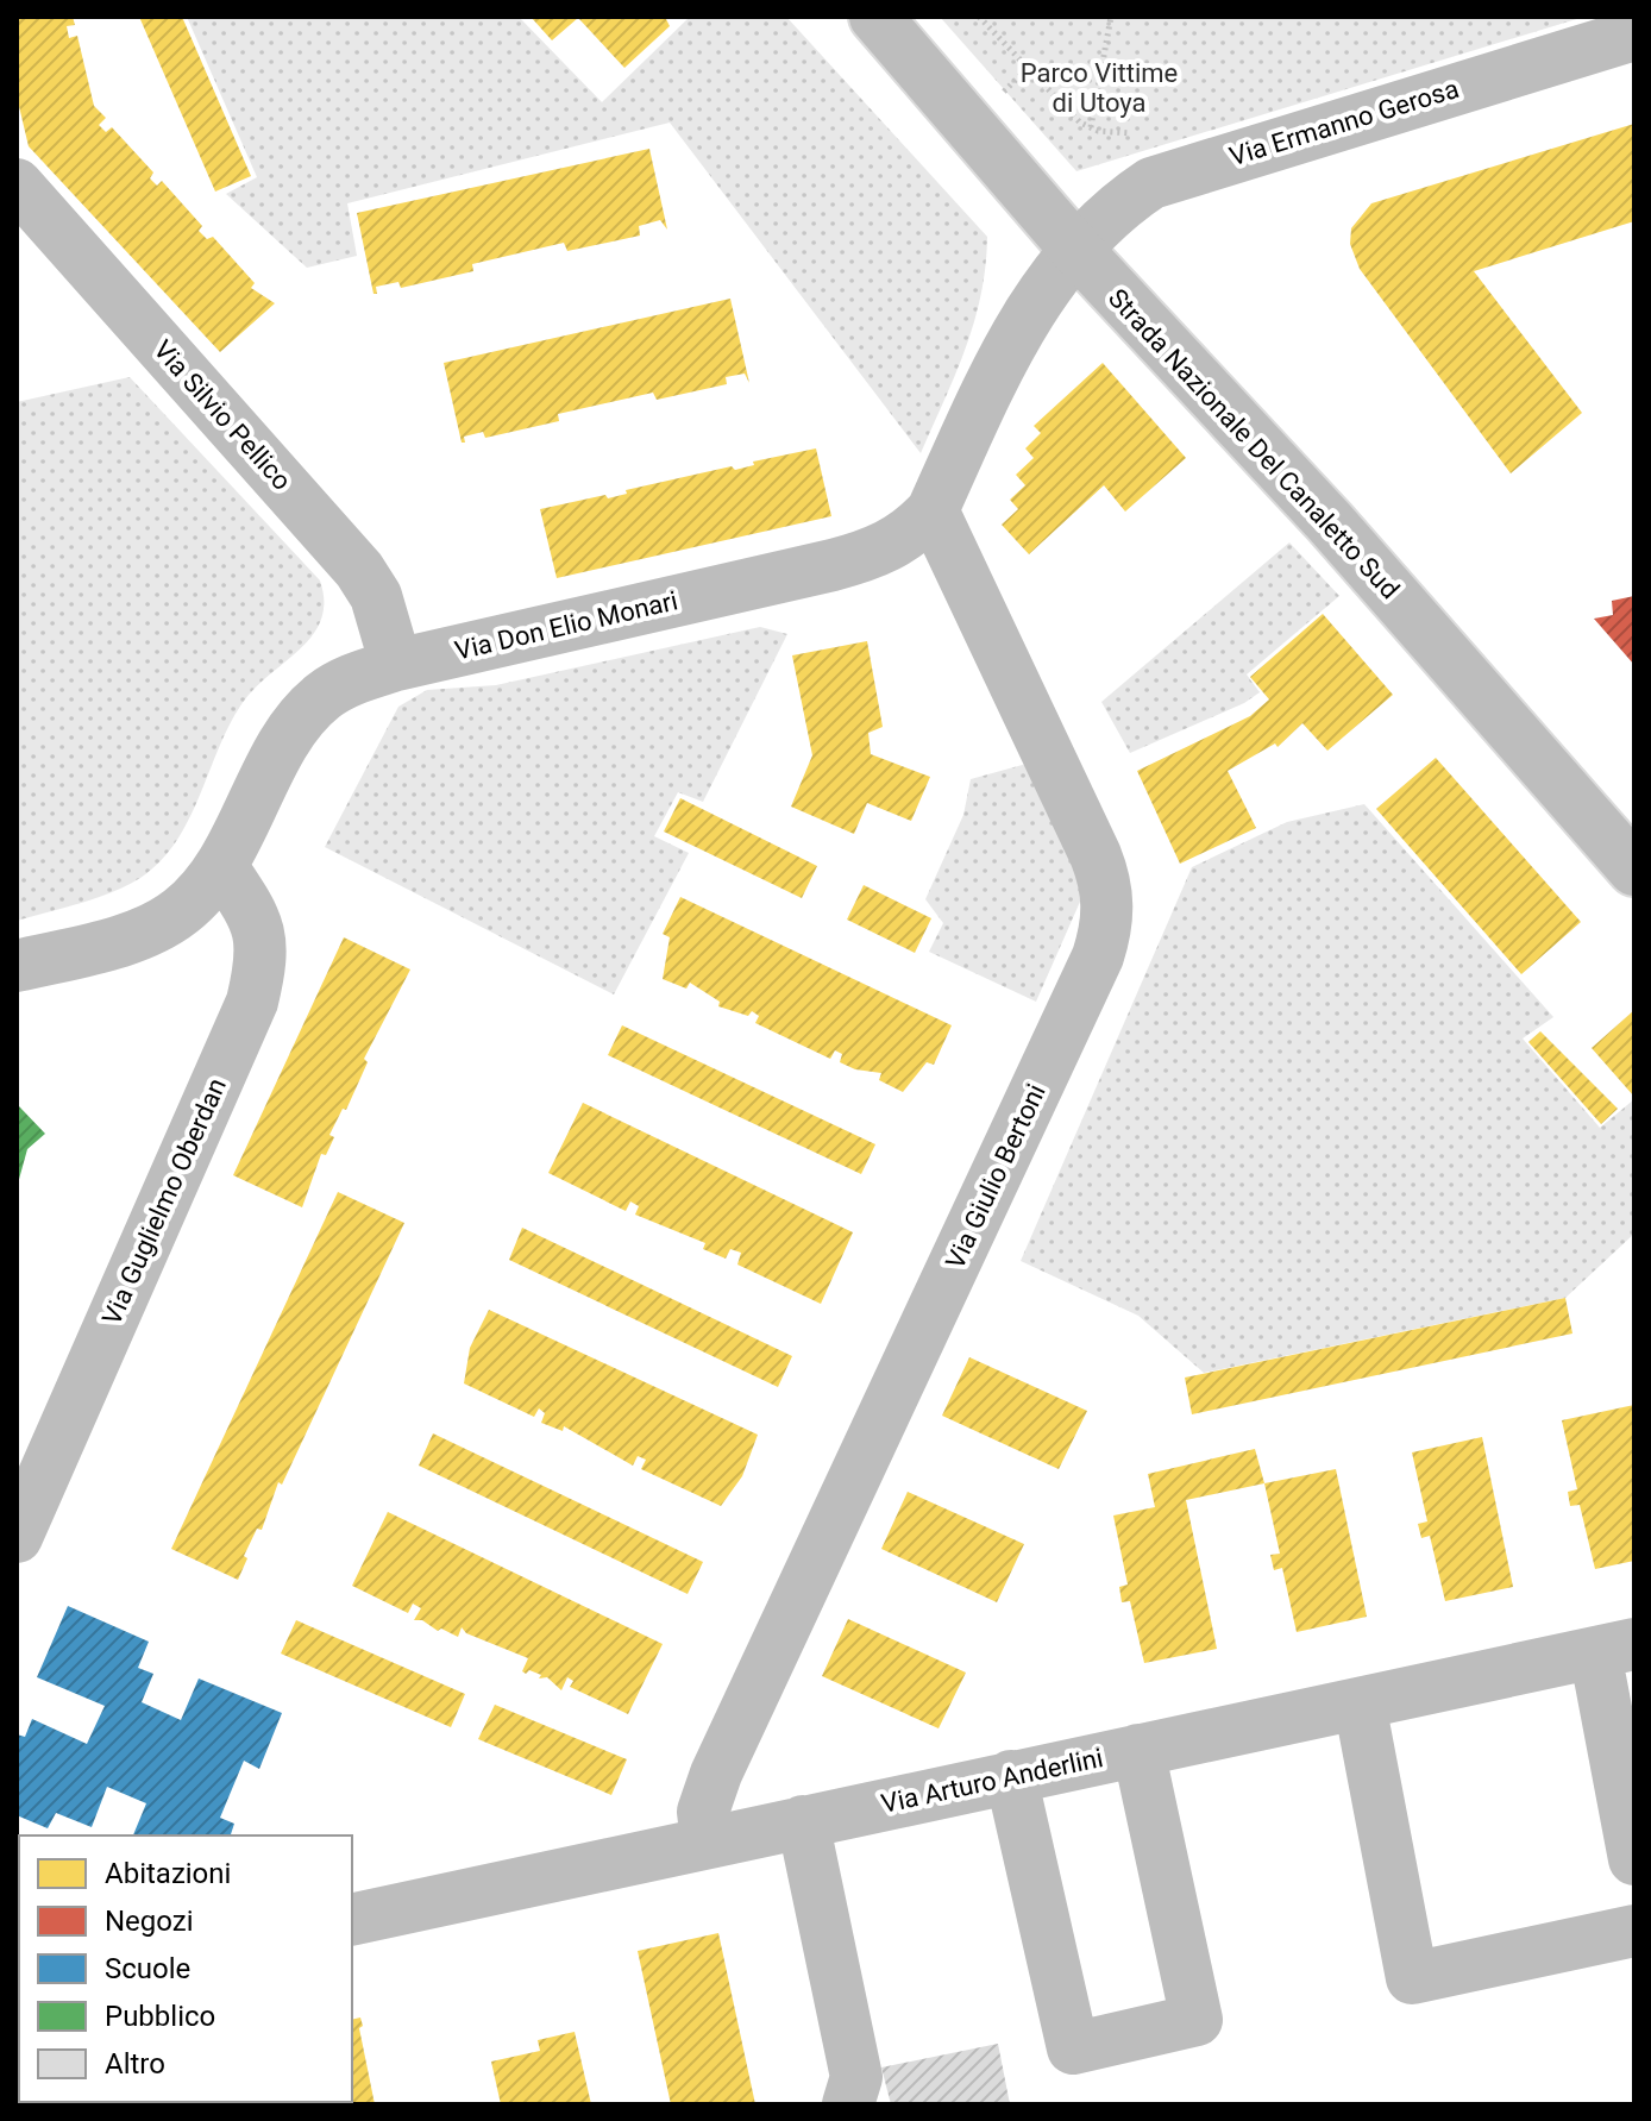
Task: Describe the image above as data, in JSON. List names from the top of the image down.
{
  "streets": {
    "street": [
      "Via Ermanno Gerosa",
      "Via Silvio Pellico",
      "Strada Nazionale Del Canaletto Sud",
      "Via Don Elio Monari",
      "Via Giulio Bertoni",
      "Via Guglielmo Oberdan",
      "Via Arturo Anderlini"
    ]
  },
  "crossings": [
    ["Via Ermanno Gerosa", "Strada Nazionale Del Canaletto Sud"],
    ["Via Ermanno Gerosa", "Via Don Elio Monari"],
    ["Via Silvio Pellico", "Via Don Elio Monari"],
    ["Strada Nazionale Del Canaletto Sud", "Via Don Elio Monari"],
    ["Via Don Elio Monari", "Via Giulio Bertoni"],
    ["Via Don Elio Monari", "Via Guglielmo Oberdan"],
    ["Via Giulio Bertoni", "Via Arturo Anderlini"]
  ],
  "parks": ["Parco Vittime di Utoya"],
  "legend": [
    "Abitazioni",
    "Negozi",
    "Scuole",
    "Pubblico",
    "Altro"
  ]
}
